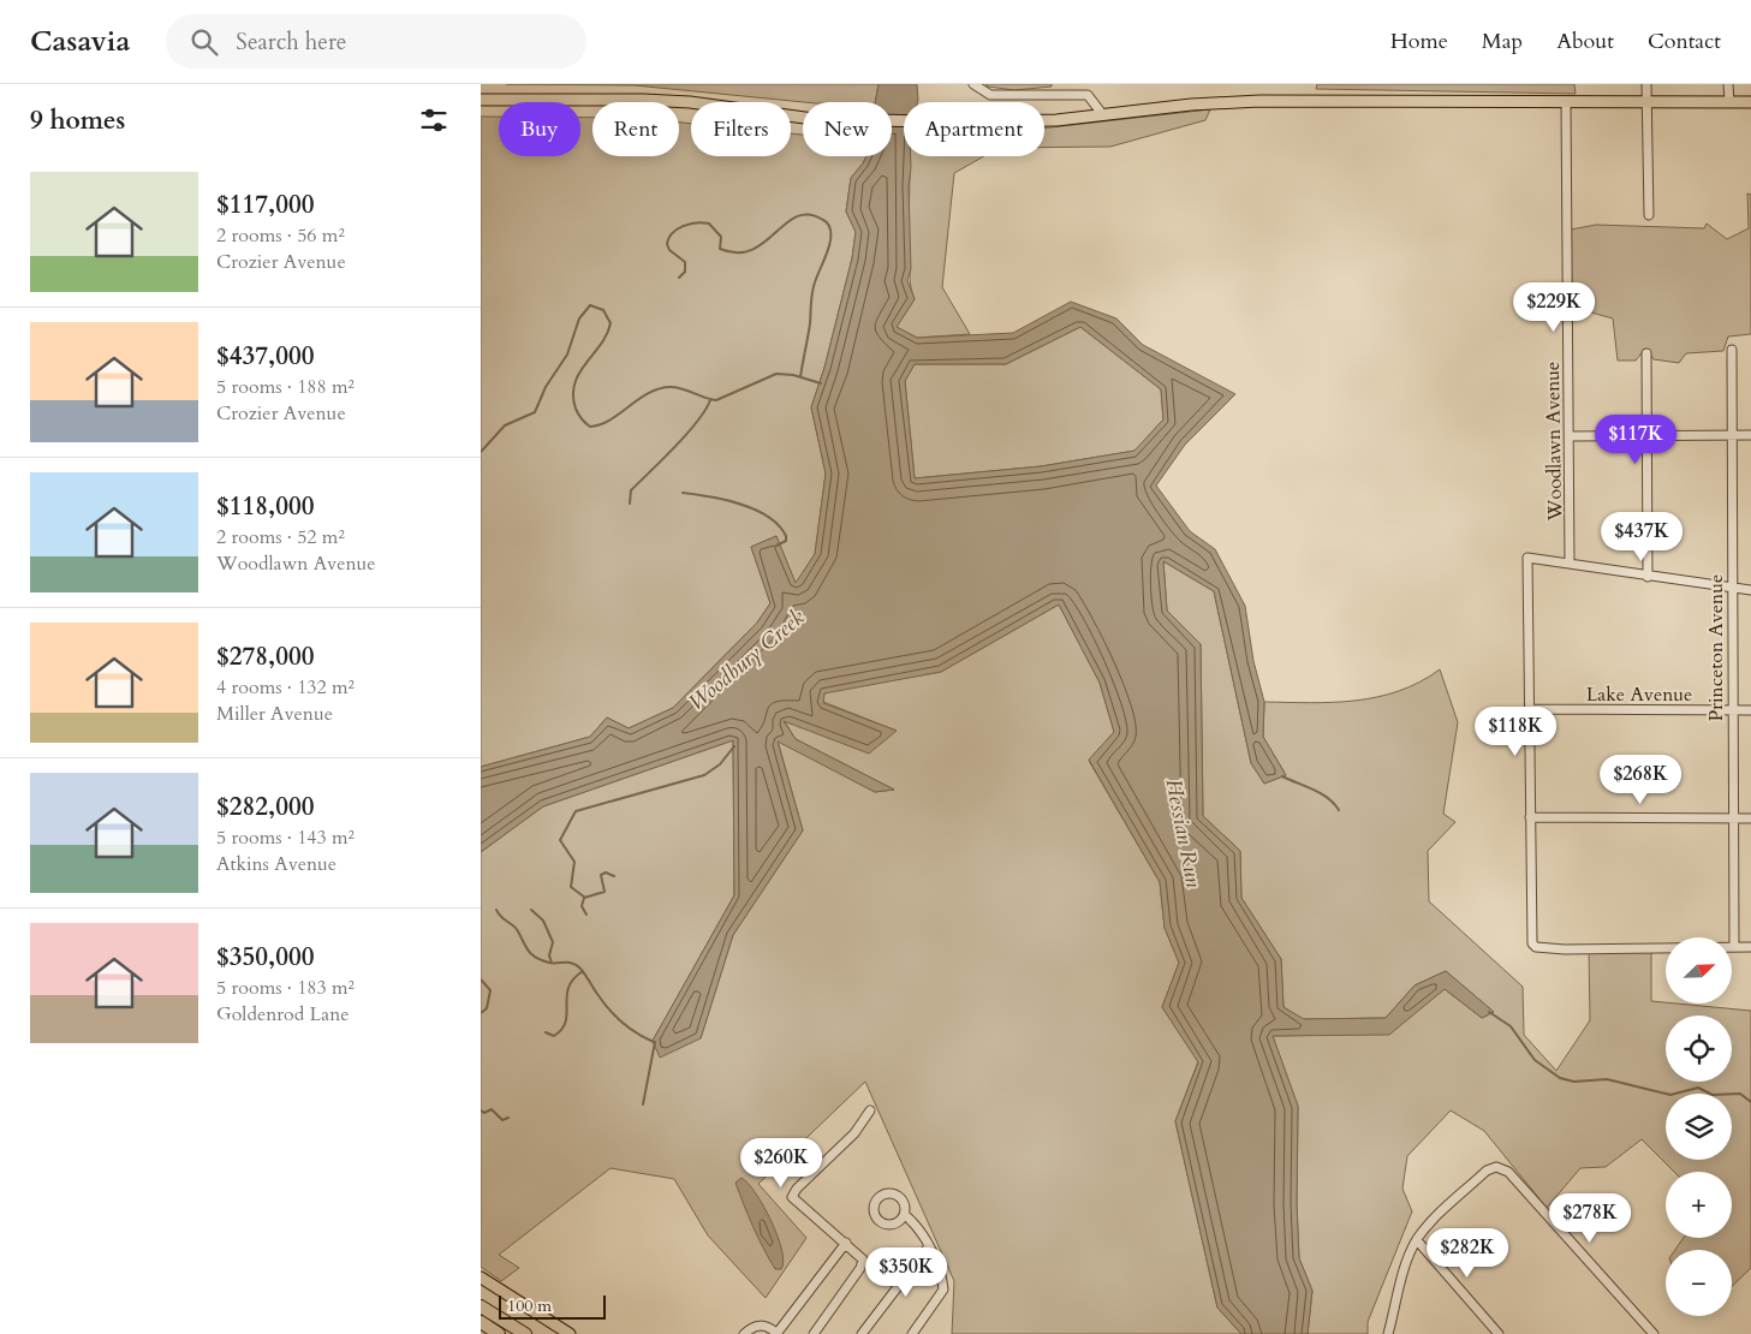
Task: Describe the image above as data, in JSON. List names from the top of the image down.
{
  "streets": {
    "street": ["Woodlawn Avenue", "Princeton Avenue", "Lake Avenue"]
  },
  "crossings": [
    ["Princeton Avenue", "Lake Avenue"]
  ],
  "water": ["Woodbury Creek", "Hessian Run"],
  "scale_bar": "100 m",
  "north": "top right",
  "page": {
    "header": "Casavia",
    "search": "Search here",
    "nav": [
      "Home",
      "Map",
      "About",
      "Contact"
    ],
    "heading": "9 homes",
    "chip": [
      "Buy",
      "Rent",
      "Filters",
      "New",
      "Apartment"
    ],
    "list": [
      {
        "name": "$117,000",
        "note": "2 rooms · 56 m² · Crozier Avenue"
      },
      {
        "name": "$437,000",
        "note": "5 rooms · 188 m² · Crozier Avenue"
      },
      {
        "name": "$118,000",
        "note": "2 rooms · 52 m² · Woodlawn Avenue"
      },
      {
        "name": "$278,000",
        "note": "4 rooms · 132 m² · Miller Avenue"
      },
      {
        "name": "$282,000",
        "note": "5 rooms · 143 m² · Atkins Avenue"
      },
      {
        "name": "$350,000",
        "note": "5 rooms · 183 m² · Goldenrod Lane"
      }
    ],
    "price": [
      "$229K",
      "$117K",
      "$437K",
      "$118K",
      "$268K",
      "$260K",
      "$278K",
      "$282K",
      "$350K"
    ],
    "map_buttons": ["+", "−"],
    "scale": "100 m"
  }
}
